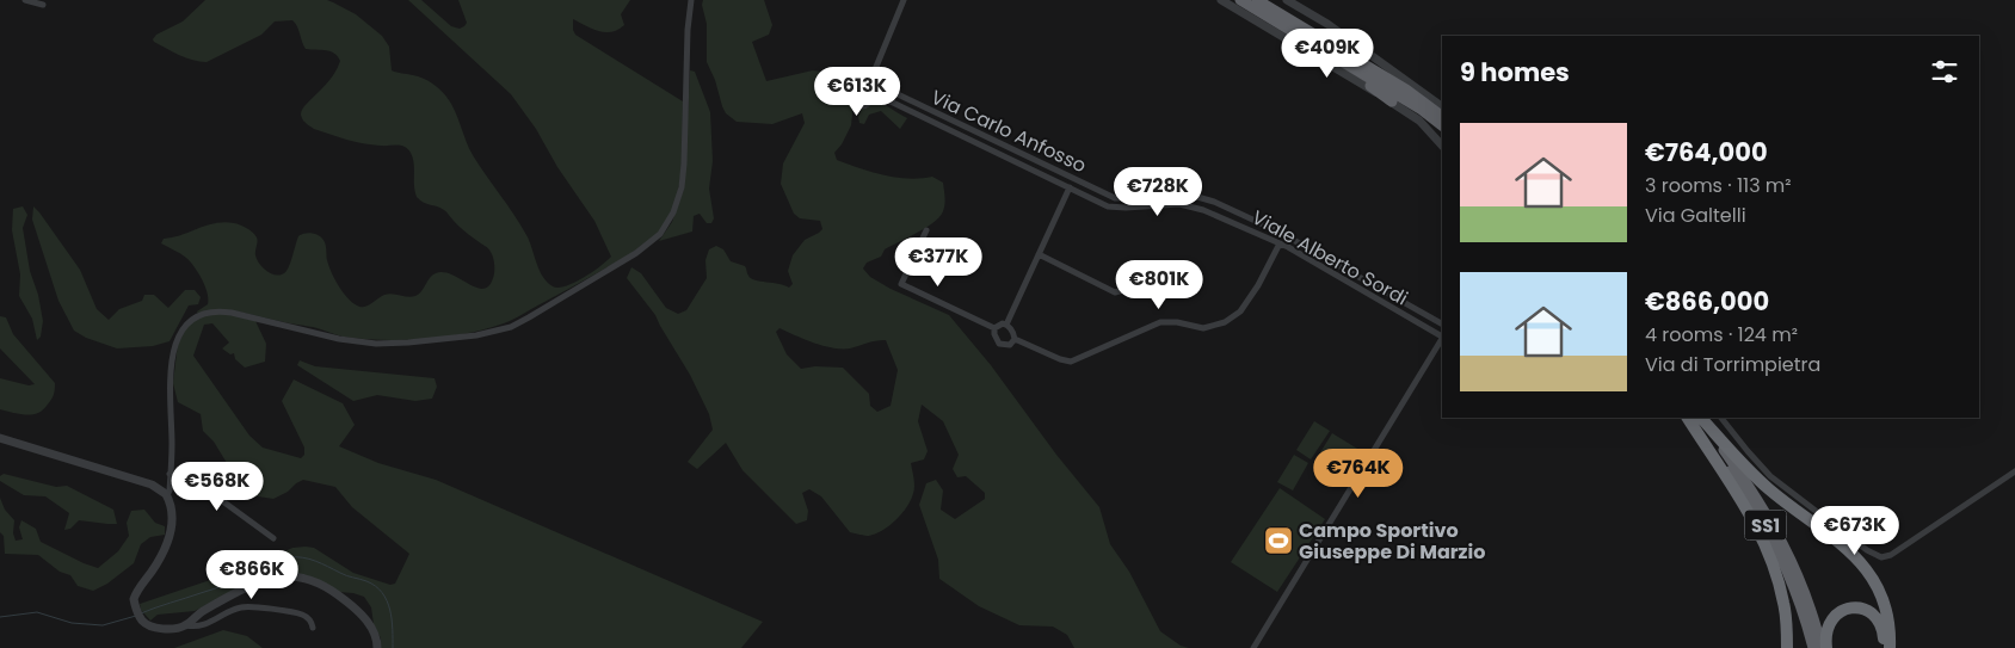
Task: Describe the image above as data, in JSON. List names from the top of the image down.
{
  "streets": {
    "highway": ["SS1"],
    "street": ["Via Carlo Anfosso", "Viale Alberto Sordi"]
  },
  "places": {
    "sports": ["Campo Sportivo Giuseppe Di Marzio"]
  },
  "page": {
    "price": [
      "€409K",
      "€613K",
      "€728K",
      "€377K",
      "€801K",
      "€764K",
      "€568K",
      "€673K",
      "€866K"
    ],
    "heading": "9 homes",
    "list": [
      {
        "name": "€764,000",
        "note": "3 rooms · 113 m² · Via Galtelli"
      },
      {
        "name": "€866,000",
        "note": "4 rooms · 124 m² · Via di Torrimpietra"
      }
    ]
  }
}
